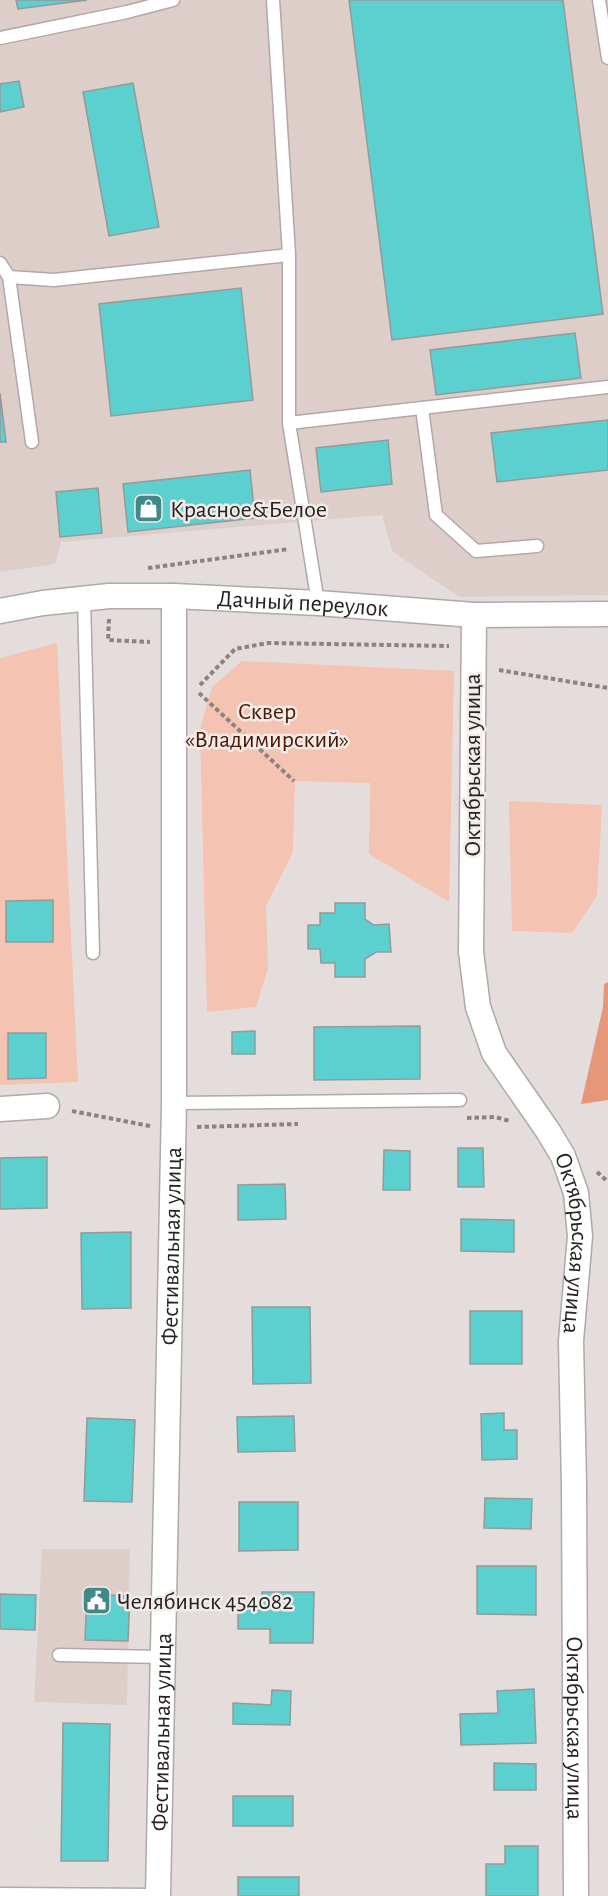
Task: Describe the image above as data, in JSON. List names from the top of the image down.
{
  "streets": {
    "street": ["Дачный переулок", "Октябрьская улица", "Фестивальная улица"]
  },
  "crossings": [
    ["Дачный переулок", "Октябрьская улица"],
    ["Дачный переулок", "Фестивальная улица"]
  ],
  "parks": ["Сквер «Владимирский»"],
  "places": {
    "shop": ["Красное&Белое"],
    "public building": ["Челябинск 454082"]
  }
}
